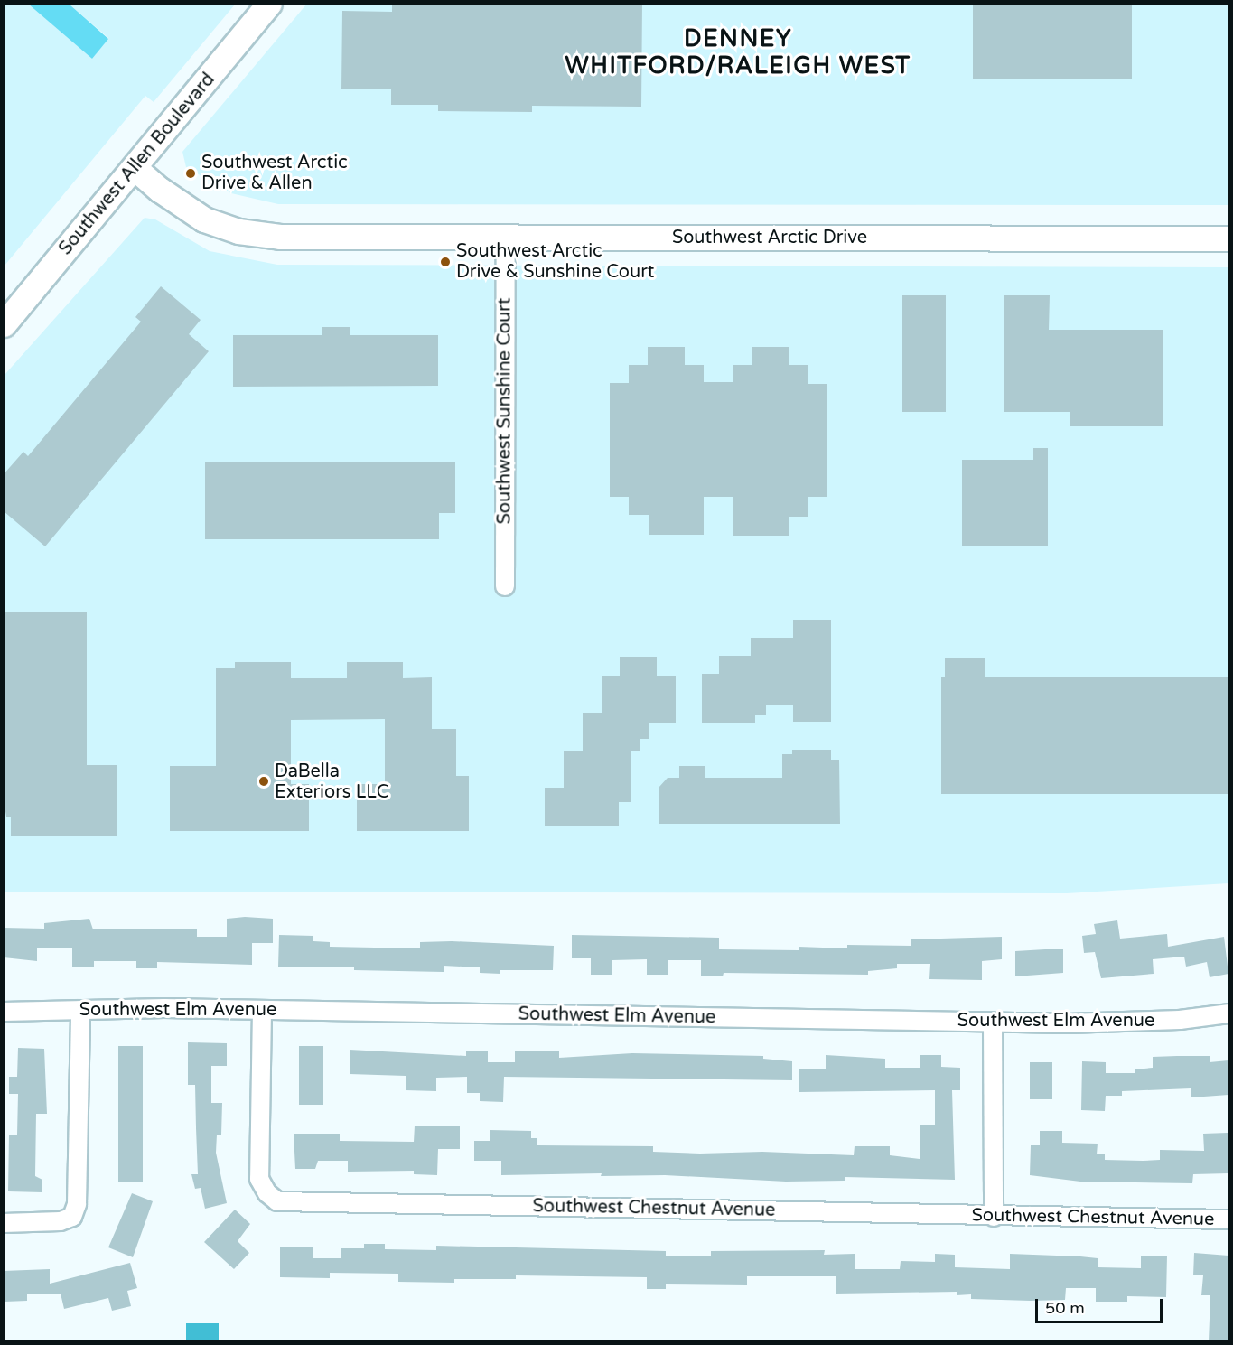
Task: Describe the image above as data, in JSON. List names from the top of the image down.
{
  "streets": {
    "street": [
      "Southwest Allen Boulevard",
      "Southwest Arctic Drive",
      "Southwest Sunshine Court",
      "Southwest Elm Avenue",
      "Southwest Chestnut Avenue"
    ]
  },
  "crossings": [
    ["Southwest Allen Boulevard", "Southwest Arctic Drive"],
    ["Southwest Arctic Drive", "Southwest Sunshine Court"],
    ["Southwest Elm Avenue", "Southwest Chestnut Avenue"]
  ],
  "districts": ["DENNEY WHITFORD/RALEIGH WEST"],
  "places": ["Southwest Arctic Drive & Allen", "Southwest Arctic Drive & Sunshine Court", "DaBella Exteriors LLC"],
  "scale_bar": "50 m"
}
